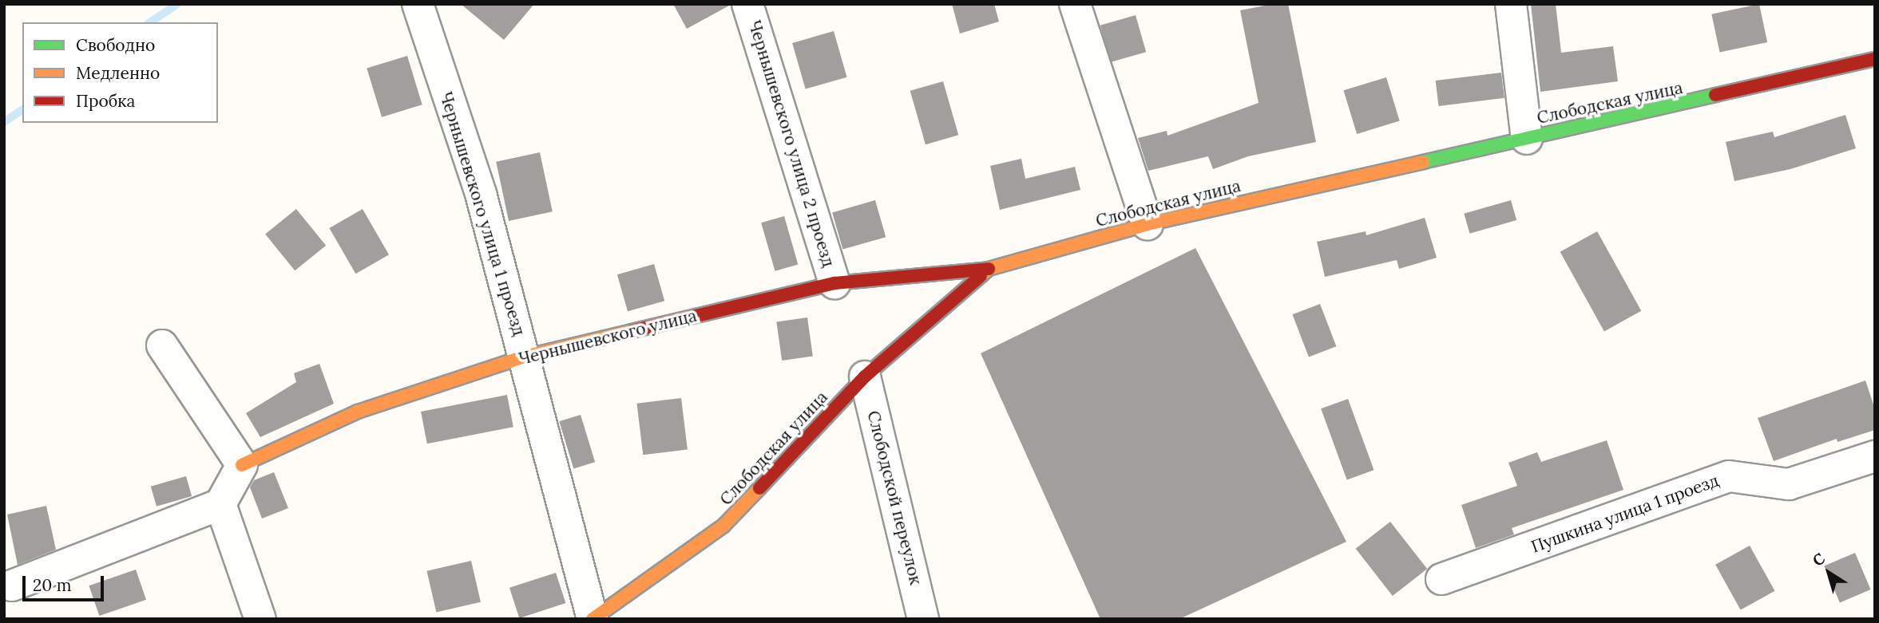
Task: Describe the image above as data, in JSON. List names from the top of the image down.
{
  "streets": {
    "street": [
      "Слободская улица",
      "Чернышевского улица 2 проезд",
      "Чернышевского улица 1 проезд",
      "Чернышевского улица",
      "Слободской переулок",
      "Пушкина улица 1 проезд"
    ]
  },
  "crossings": [
    ["Слободская улица", "Чернышевского улица 1 проезд"],
    ["Слободская улица", "Чернышевского улица"],
    ["Слободская улица", "Слободской переулок"],
    ["Чернышевского улица 2 проезд", "Чернышевского улица"],
    ["Чернышевского улица 1 проезд", "Чернышевского улица"]
  ],
  "legend": ["Свободно", "Медленно", "Пробка"],
  "scale_bar": "20 m",
  "north": "top left"
}
